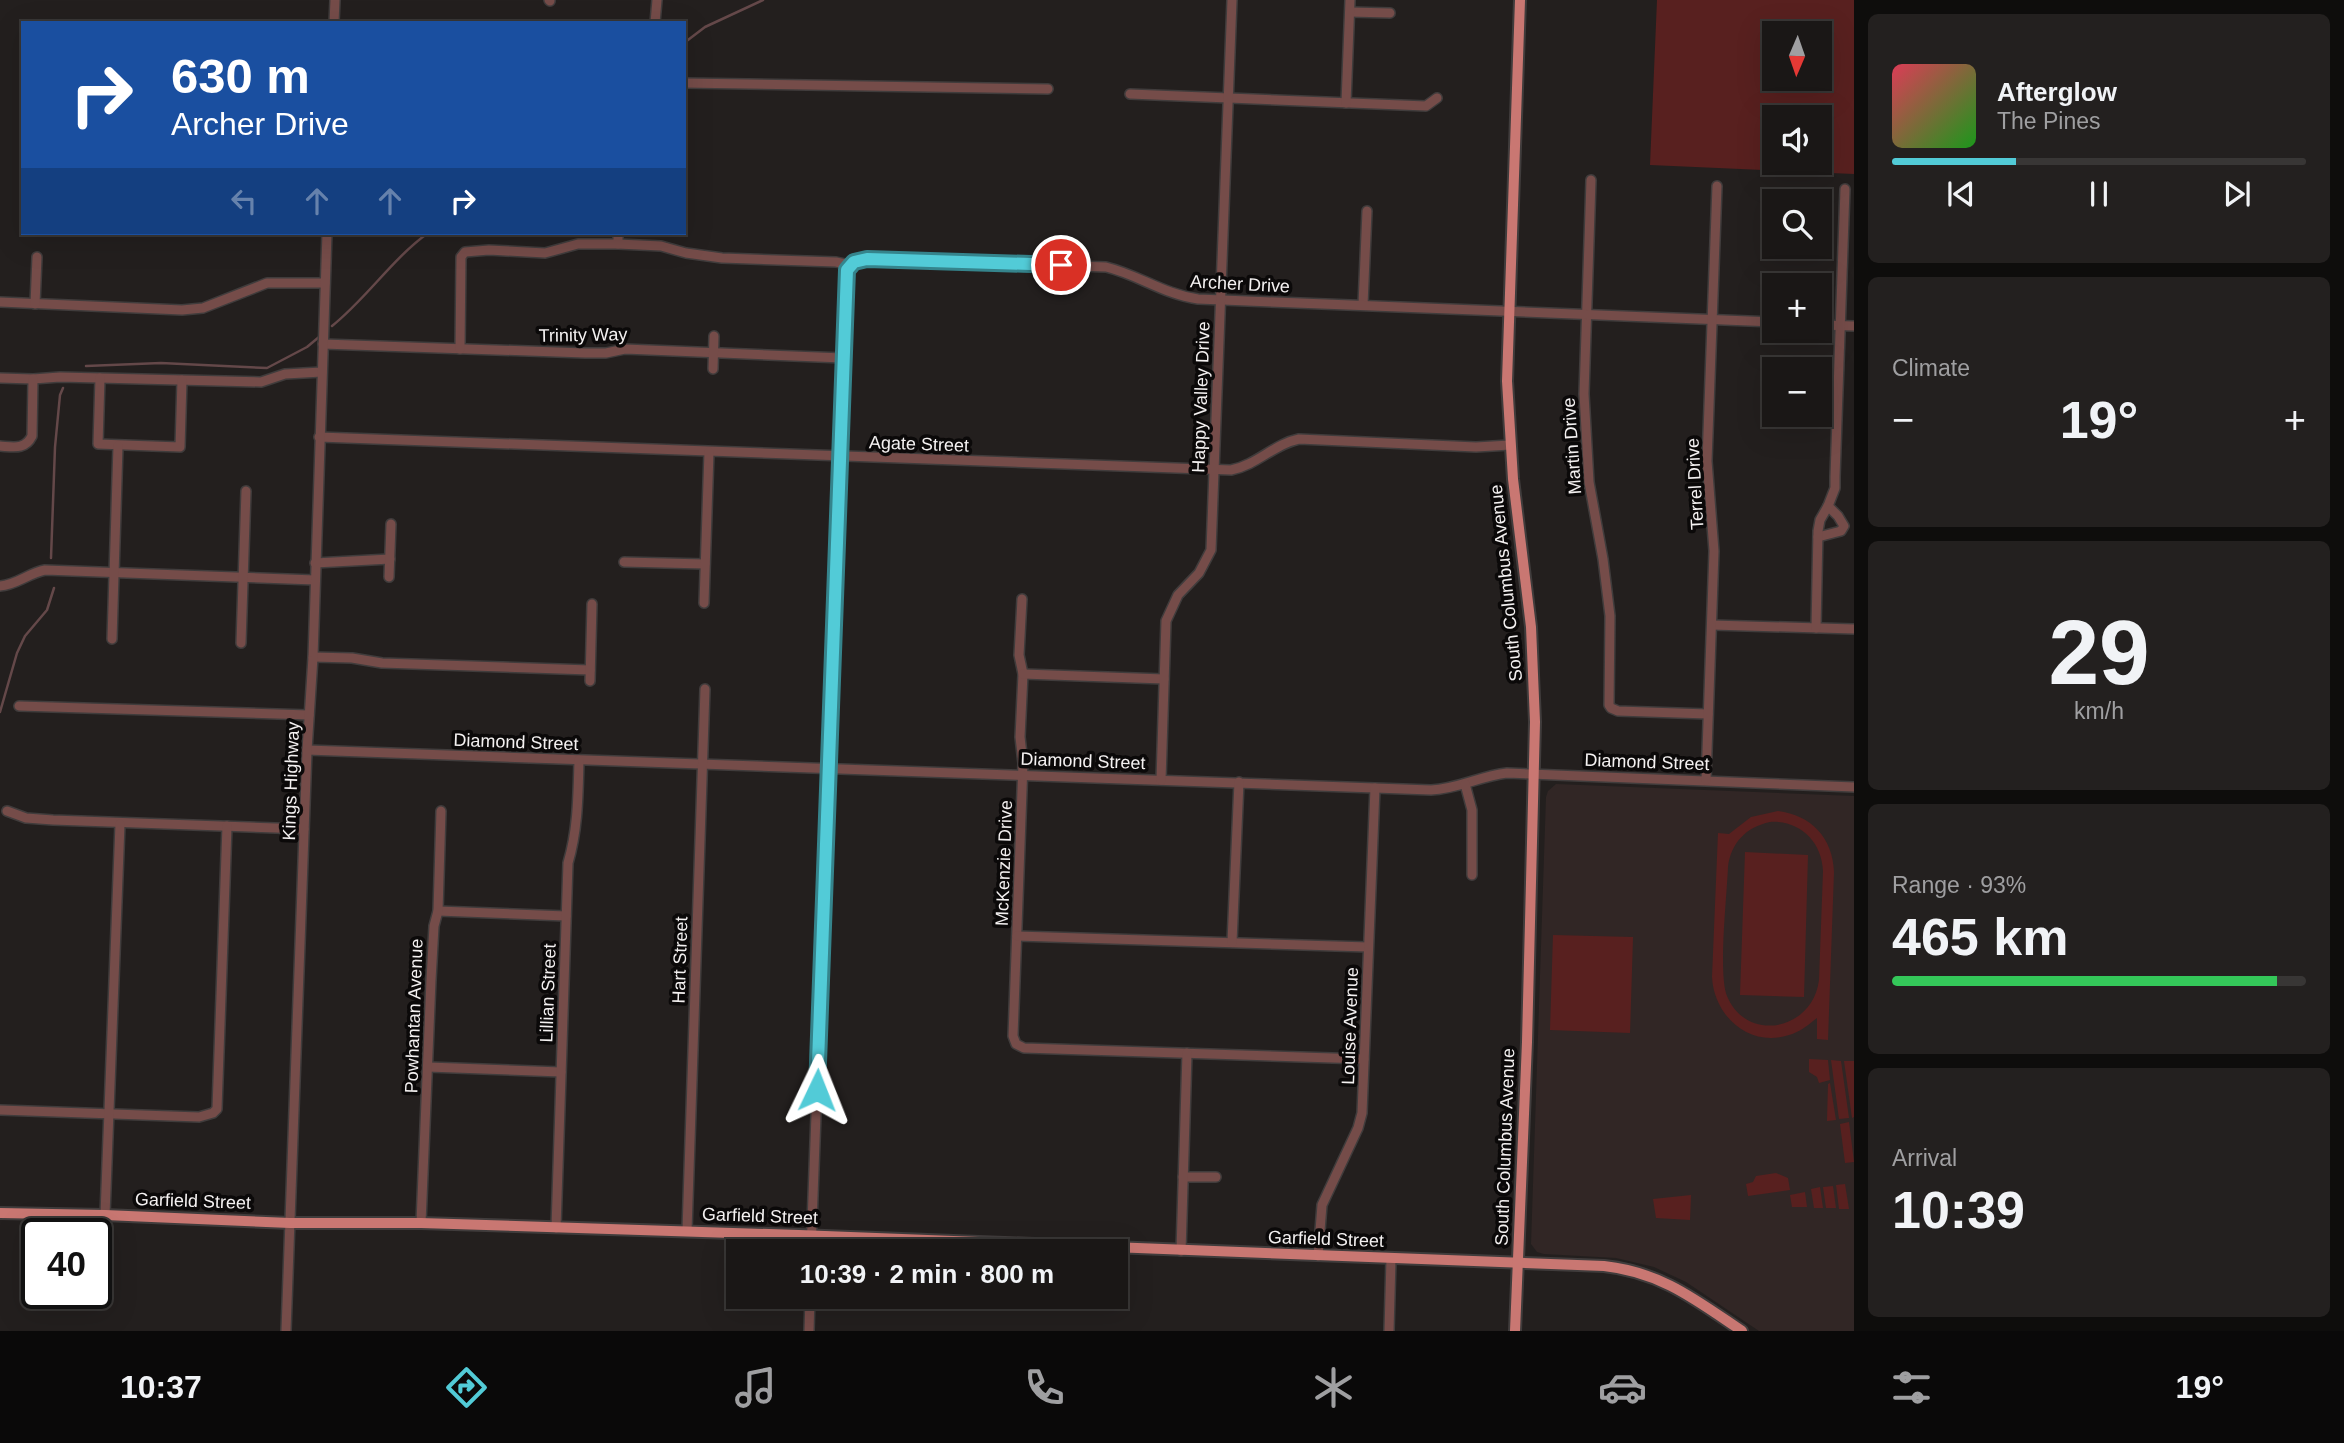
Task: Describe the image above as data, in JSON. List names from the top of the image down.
{
  "streets": {
    "main road": ["South Columbus Avenue", "Garfield Street"],
    "street": [
      "Archer Drive",
      "Trinity Way",
      "Happy Valley Drive",
      "Agate Street",
      "Martin Drive",
      "Terrel Drive",
      "Diamond Street",
      "Kings Highway",
      "McKenzie Drive",
      "Hart Street",
      "Lillian Street",
      "Powhantan Avenue",
      "Louise Avenue"
    ]
  },
  "crossings": [
    ["Archer Drive", "Trinity Way"],
    ["Archer Drive", "Happy Valley Drive"],
    ["Archer Drive", "Martin Drive"],
    ["Archer Drive", "Terrel Drive"],
    ["Archer Drive", "South Columbus Avenue"],
    ["Trinity Way", "Kings Highway"],
    ["Happy Valley Drive", "Agate Street"],
    ["Happy Valley Drive", "Diamond Street"],
    ["Agate Street", "South Columbus Avenue"],
    ["Agate Street", "Kings Highway"],
    ["Martin Drive", "Terrel Drive"],
    ["Terrel Drive", "Diamond Street"],
    ["South Columbus Avenue", "Diamond Street"],
    ["South Columbus Avenue", "Garfield Street"],
    ["Diamond Street", "Kings Highway"],
    ["Diamond Street", "McKenzie Drive"],
    ["Diamond Street", "Hart Street"],
    ["Diamond Street", "Lillian Street"],
    ["Diamond Street", "Louise Avenue"],
    ["Kings Highway", "Garfield Street"],
    ["Hart Street", "Garfield Street"],
    ["Lillian Street", "Garfield Street"],
    ["Powhantan Avenue", "Garfield Street"],
    ["Louise Avenue", "Garfield Street"]
  ],
  "north": "bottom",
  "page": {
    "map_buttons": ["+", "−"],
    "turn": ["630 m", "Archer Drive"],
    "song": ["Afterglow", "The Pines"],
    "tile": [
      "Climate",
      ["29", "km/h"],
      ["Range · 93%", "465 km"],
      ["Arrival", "10:39"]
    ],
    "heat": ["−", "19°", "+"],
    "limit": "40",
    "trip": "10:39 · 2 min · 800 m",
    "tabs": ["10:37", "19°"]
  }
}
